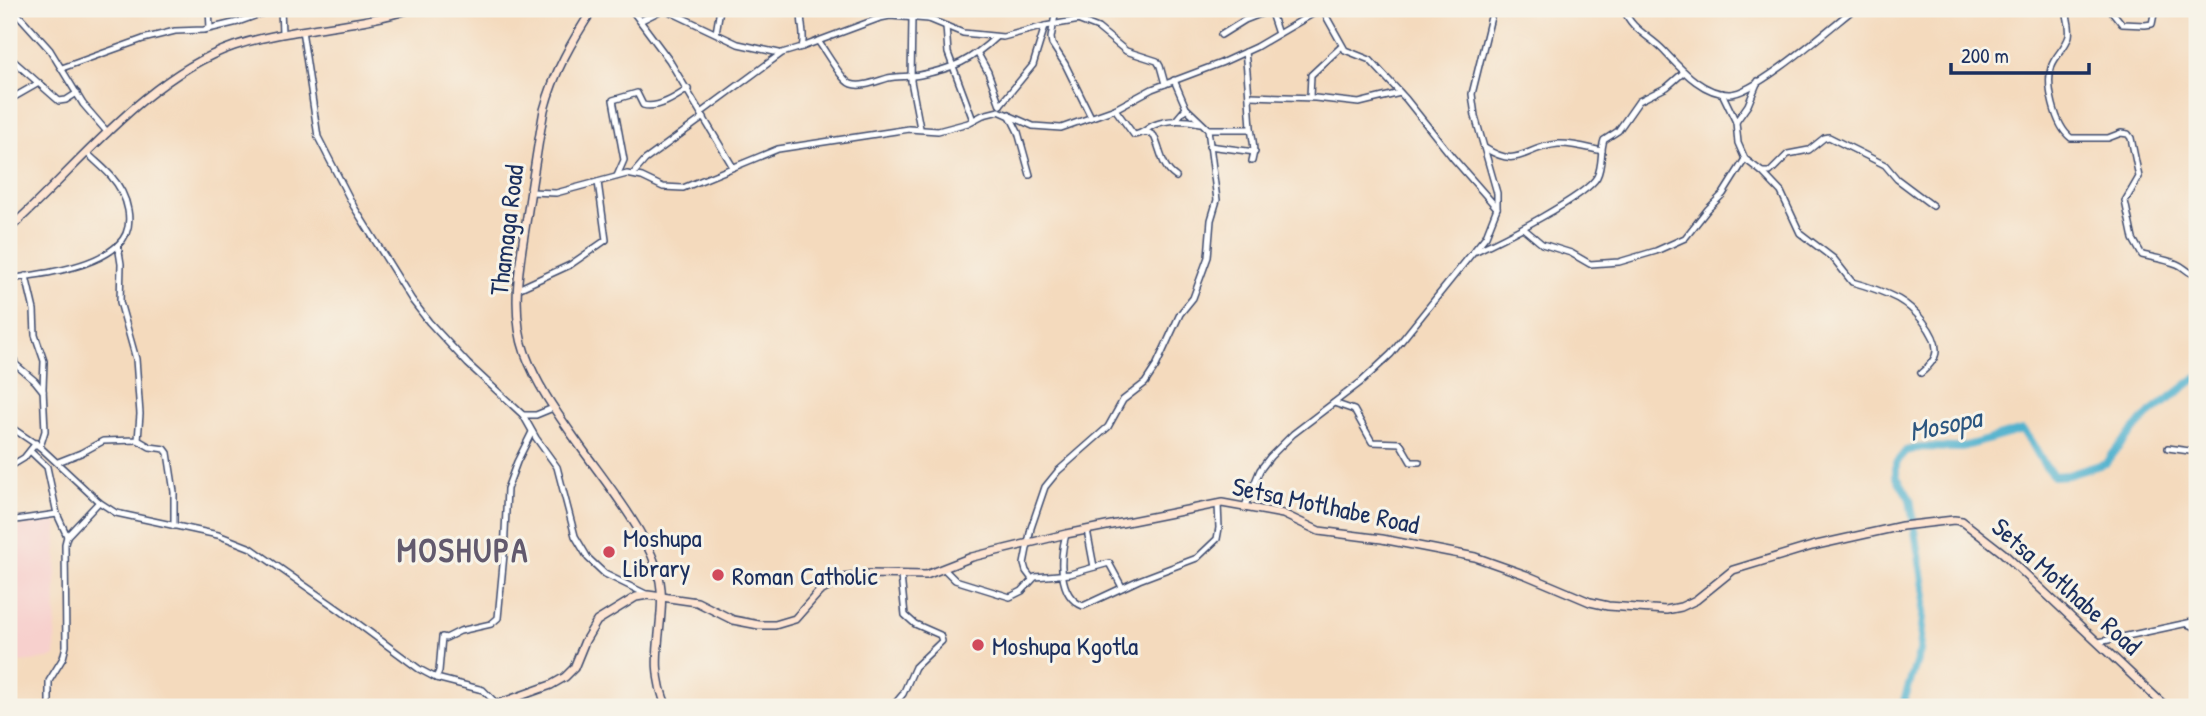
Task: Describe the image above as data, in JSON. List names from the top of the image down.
{
  "streets": {
    "street": ["Thamaga Road", "Setsa Motlhabe Road"]
  },
  "crossings": [
    ["Thamaga Road", "Setsa Motlhabe Road"]
  ],
  "districts": ["MOSHUPA"],
  "water": ["Mosopa"],
  "places": ["Moshupa Library", "Roman Catholic", "Moshupa Kgotla"],
  "scale_bar": "200 m"
}
